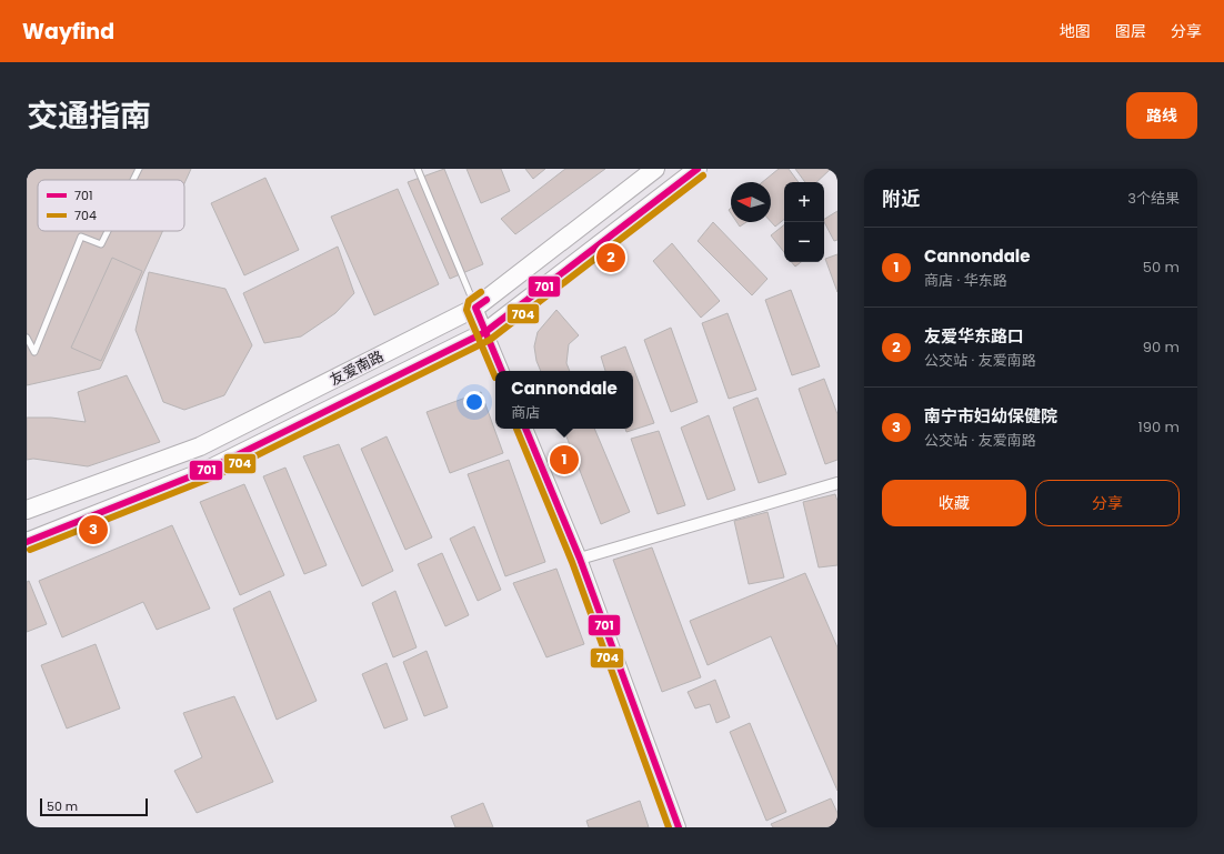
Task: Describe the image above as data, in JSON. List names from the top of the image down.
{
  "streets": {
    "main road": ["友爱南路"]
  },
  "lines": ["transit line 701", "transit line 704"],
  "legend": ["701", "704"],
  "scale_bar": "50 m",
  "north": "left",
  "page": {
    "header": "Wayfind",
    "nav": ["地图", "图层", "分享"],
    "title": "交通指南",
    "buttons": [
      "路线",
      ["收藏", "分享"]
    ],
    "heading": ["附近", "3个结果"],
    "map_buttons": ["+", "−"],
    "list": [
      {
        "mark": "1",
        "name": "Cannondale",
        "note": "商店 · 华东路",
        "value": "50 m"
      },
      {
        "mark": "2",
        "name": "友爱华东路口",
        "note": "公交站 · 友爱南路",
        "value": "90 m"
      },
      {
        "mark": "3",
        "name": "南宁市妇幼保健院",
        "note": "公交站 · 友爱南路",
        "value": "190 m"
      }
    ],
    "pins": ["2", "1", "3"],
    "popup": ["Cannondale", "商店"],
    "scale": "50 m"
  }
}
